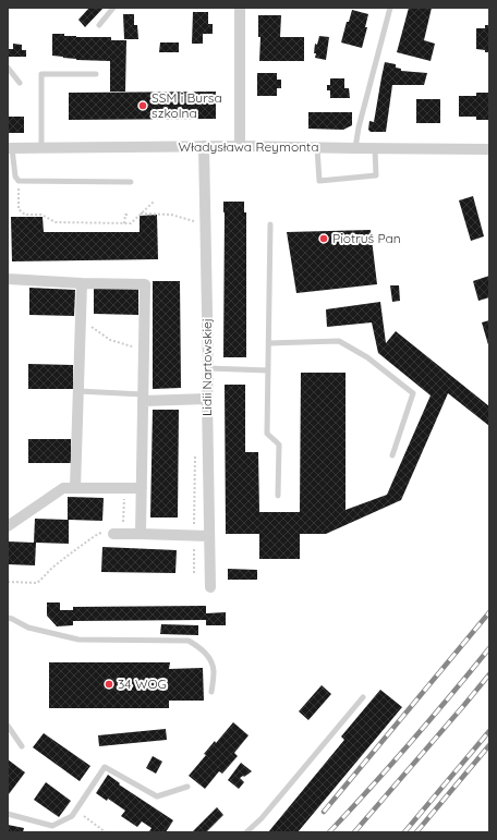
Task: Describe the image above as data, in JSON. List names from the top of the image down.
{
  "streets": {
    "street": ["Władysława Reymonta", "Lidii Nartowskiej"]
  },
  "crossings": [
    ["Władysława Reymonta", "Lidii Nartowskiej"]
  ],
  "places": ["SSM i Bursa szkolna", "Piotruś Pan", "34 WOG"]
}
